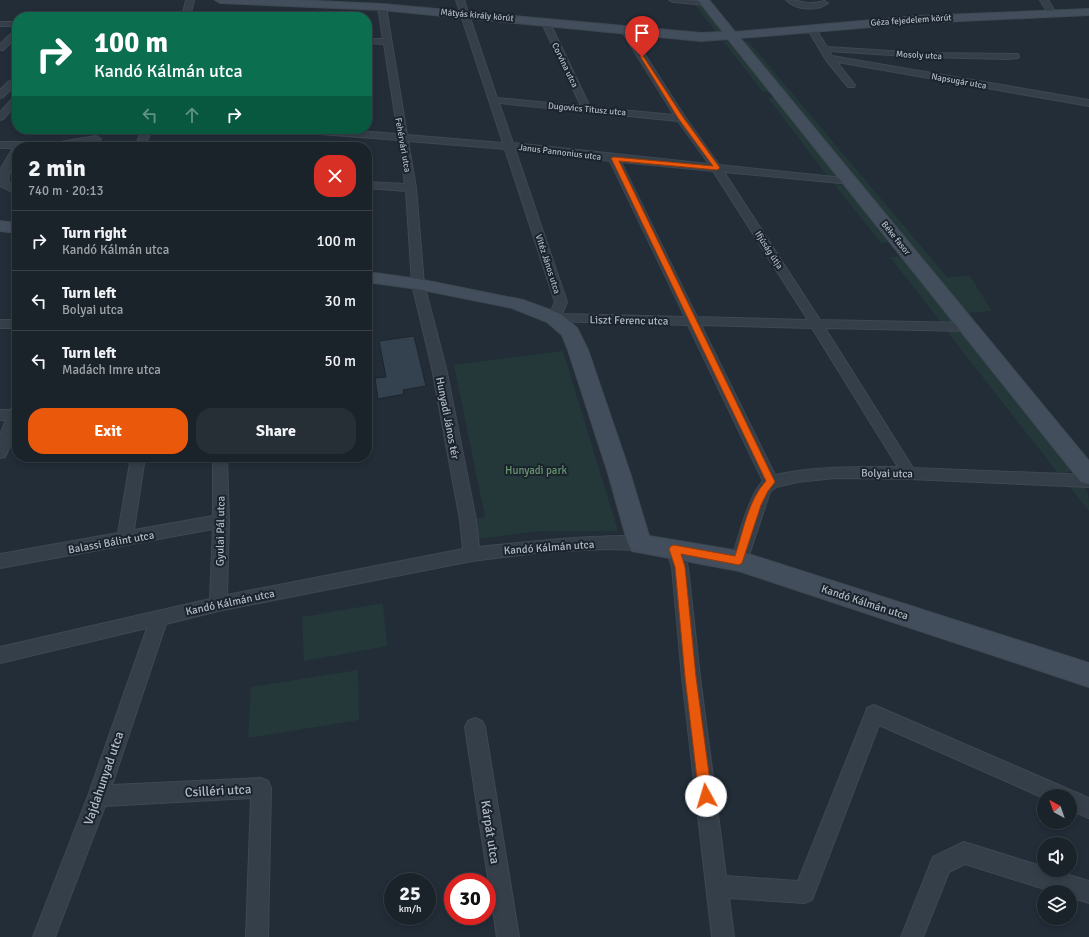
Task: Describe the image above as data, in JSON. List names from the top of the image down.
{
  "streets": {
    "street": [
      "Mátyás király körút",
      "Géza fejedelem körút",
      "Mosoly utca",
      "Corvina utca",
      "Napsugár utca",
      "Dugovics Titusz utca",
      "Fehérvári utca",
      "Janus Pannonius utca",
      "Béke fasor",
      "Ifjúság útja",
      "Vitéz János utca",
      "Liszt Ferenc utca",
      "Hunyadi János tér",
      "Bolyai utca",
      "Gyulai Pál utca",
      "Balassi Bálint utca",
      "Kandó Kálmán utca",
      "Vajdahunyad utca",
      "Csilléri utca",
      "Kárpát utca"
    ]
  },
  "crossings": [
    ["Mátyás király körút", "Géza fejedelem körút"],
    ["Mátyás király körút", "Corvina utca"],
    ["Mátyás király körút", "Fehérvári utca"],
    ["Mátyás király körút", "Béke fasor"],
    ["Mátyás király körút", "Ifjúság útja"],
    ["Mátyás király körút", "Vitéz János utca"],
    ["Géza fejedelem körút", "Béke fasor"],
    ["Corvina utca", "Dugovics Titusz utca"],
    ["Dugovics Titusz utca", "Ifjúság útja"],
    ["Dugovics Titusz utca", "Vitéz János utca"],
    ["Fehérvári utca", "Janus Pannonius utca"],
    ["Fehérvári utca", "Liszt Ferenc utca"],
    ["Fehérvári utca", "Hunyadi János tér"],
    ["Janus Pannonius utca", "Béke fasor"],
    ["Janus Pannonius utca", "Ifjúság útja"],
    ["Janus Pannonius utca", "Vitéz János utca"],
    ["Béke fasor", "Liszt Ferenc utca"],
    ["Ifjúság útja", "Liszt Ferenc utca"],
    ["Ifjúság útja", "Bolyai utca"],
    ["Vitéz János utca", "Liszt Ferenc utca"],
    ["Liszt Ferenc utca", "Hunyadi János tér"],
    ["Hunyadi János tér", "Kandó Kálmán utca"],
    ["Gyulai Pál utca", "Balassi Bálint utca"],
    ["Gyulai Pál utca", "Kandó Kálmán utca"],
    ["Kandó Kálmán utca", "Vajdahunyad utca"],
    ["Vajdahunyad utca", "Csilléri utca"]
  ],
  "parks": ["Hunyadi park"],
  "north": "top left",
  "page": {
    "turn": ["100 m", "Kandó Kálmán utca"],
    "heading": ["2 min", "740 m · 20:13"],
    "list": [
      {
        "name": "Turn right",
        "note": "Kandó Kálmán utca",
        "value": "100 m"
      },
      {
        "name": "Turn left",
        "note": "Bolyai utca",
        "value": "30 m"
      },
      {
        "name": "Turn left",
        "note": "Madách Imre utca",
        "value": "50 m"
      }
    ],
    "buttons": ["Exit", "Share"],
    "speed": "25 km/h",
    "limit": "30"
  }
}
